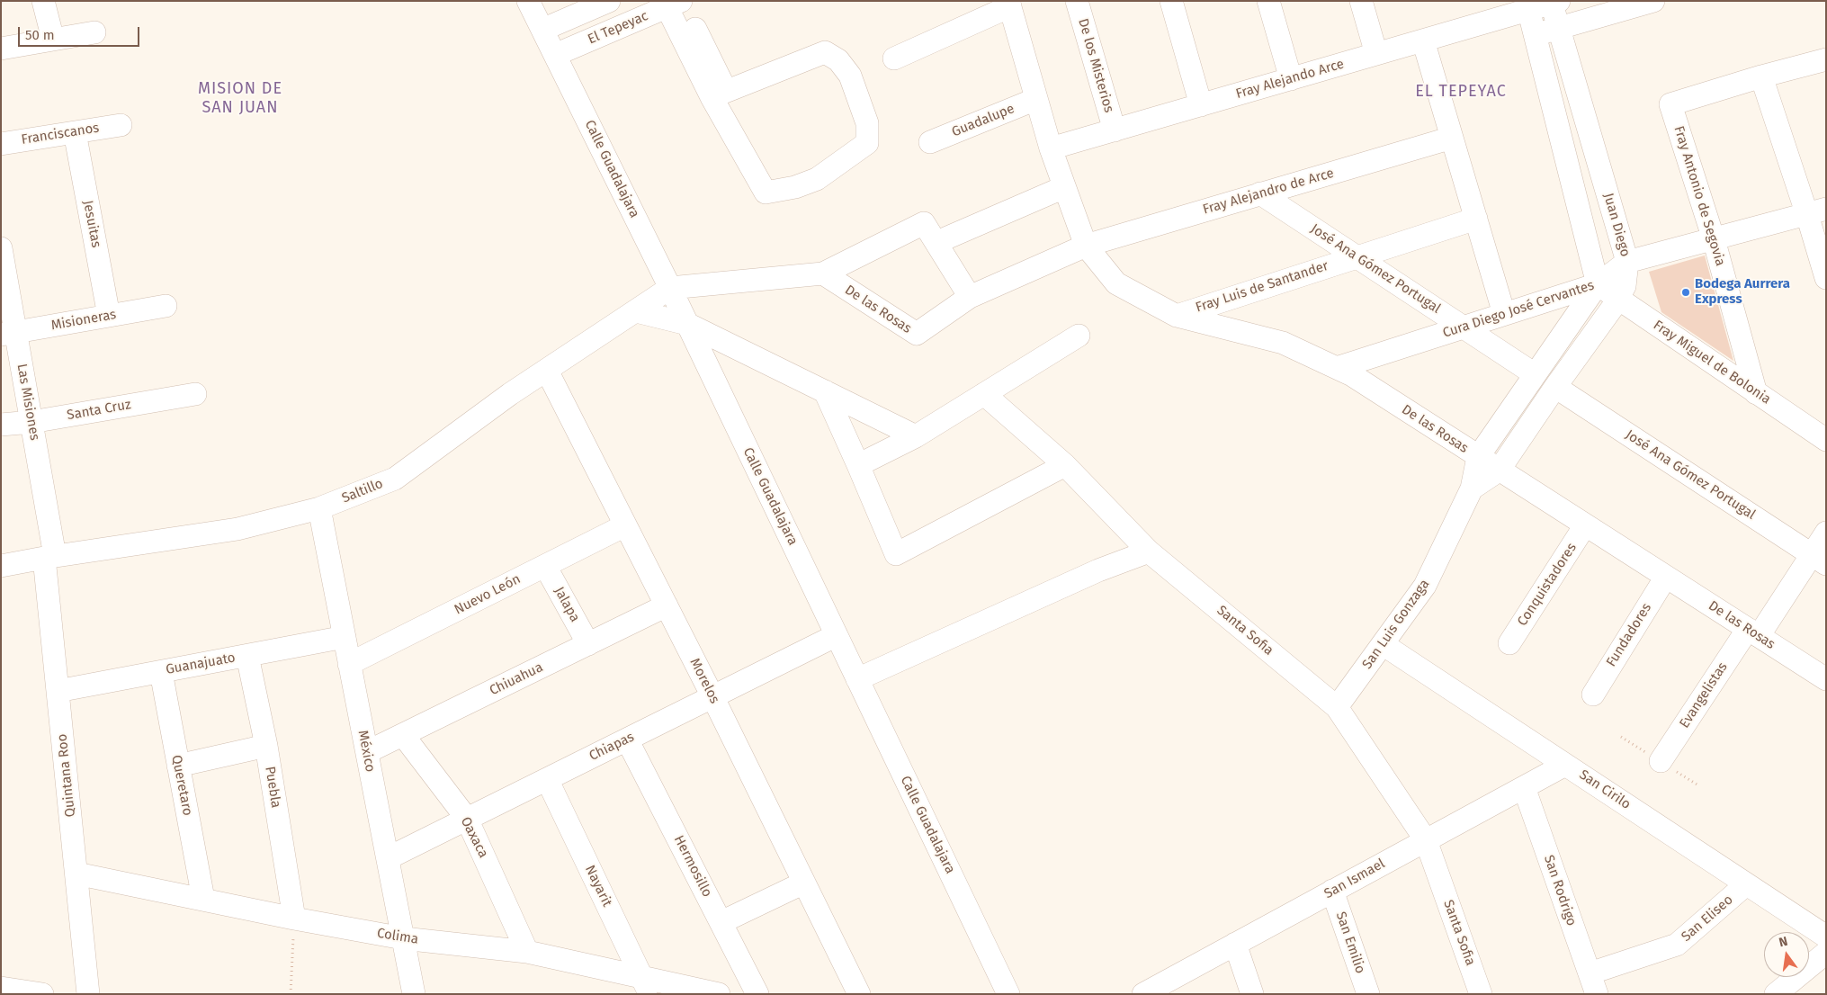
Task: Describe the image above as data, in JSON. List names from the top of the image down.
{
  "streets": {
    "street": [
      "El Tepeyac",
      "De los Misterios",
      "Fray Alejando Arce",
      "Guadalupe",
      "Franciscanos",
      "Calle Guadalajara",
      "Fray Alejandro de Arce",
      "Fray Antonio de Segovia",
      "Jesuitas",
      "Juan Diego",
      "José Ana Gómez Portugal",
      "Fray Luis de Santander",
      "De las Rosas",
      "Cura Diego José Cervantes",
      "Misioneras",
      "Fray Miguel de Bolonia",
      "Las Misiones",
      "Santa Cruz",
      "Saltillo",
      "Conquistadores",
      "Nuevo León",
      "Jalapa",
      "San Luis Gonzaga",
      "Santa Sofia",
      "Fundadores",
      "Guanajuato",
      "Chiuahua",
      "Morelos",
      "Evangelistas",
      "Chiapas",
      "México",
      "Quintana Roo",
      "Queretaro",
      "Puebla",
      "San Cirilo",
      "Oaxaca",
      "Hermosillo",
      "San Ismael",
      "Nayarit",
      "San Rodrigo",
      "San Eliseo",
      "Colima",
      "San Emilio"
    ]
  },
  "crossings": [
    ["El Tepeyac", "Calle Guadalajara"],
    ["De los Misterios", "Fray Alejando Arce"],
    ["Fray Alejando Arce", "Juan Diego"],
    ["Fray Alejando Arce", "De las Rosas"],
    ["Guadalupe", "De las Rosas"],
    ["Franciscanos", "Jesuitas"],
    ["Calle Guadalajara", "De las Rosas"],
    ["Calle Guadalajara", "Saltillo"],
    ["Calle Guadalajara", "Chiapas"],
    ["Fray Alejandro de Arce", "José Ana Gómez Portugal"],
    ["Fray Alejandro de Arce", "De las Rosas"],
    ["Fray Antonio de Segovia", "Cura Diego José Cervantes"],
    ["Fray Antonio de Segovia", "Fray Miguel de Bolonia"],
    ["Jesuitas", "Misioneras"],
    ["Juan Diego", "José Ana Gómez Portugal"],
    ["Juan Diego", "De las Rosas"],
    ["Juan Diego", "Cura Diego José Cervantes"],
    ["Juan Diego", "Fray Miguel de Bolonia"],
    ["José Ana Gómez Portugal", "Fray Luis de Santander"],
    ["José Ana Gómez Portugal", "Cura Diego José Cervantes"],
    ["José Ana Gómez Portugal", "San Luis Gonzaga"],
    ["José Ana Gómez Portugal", "Evangelistas"],
    ["Fray Luis de Santander", "De las Rosas"],
    ["De las Rosas", "Cura Diego José Cervantes"],
    ["De las Rosas", "Saltillo"],
    ["De las Rosas", "Conquistadores"],
    ["De las Rosas", "San Luis Gonzaga"],
    ["De las Rosas", "Fundadores"],
    ["De las Rosas", "Evangelistas"],
    ["Cura Diego José Cervantes", "Fray Miguel de Bolonia"],
    ["Cura Diego José Cervantes", "San Luis Gonzaga"],
    ["Misioneras", "Las Misiones"],
    ["Fray Miguel de Bolonia", "San Luis Gonzaga"],
    ["Las Misiones", "Santa Cruz"],
    ["Las Misiones", "Saltillo"],
    ["Las Misiones", "Quintana Roo"],
    ["Saltillo", "Morelos"],
    ["Saltillo", "México"],
    ["Saltillo", "Quintana Roo"],
    ["Nuevo León", "Jalapa"],
    ["Nuevo León", "Morelos"],
    ["Nuevo León", "México"],
    ["Jalapa", "Chiuahua"],
    ["San Luis Gonzaga", "Santa Sofia"],
    ["San Luis Gonzaga", "San Cirilo"],
    ["Santa Sofia", "San Ismael"],
    ["Guanajuato", "México"],
    ["Guanajuato", "Quintana Roo"],
    ["Guanajuato", "Queretaro"],
    ["Guanajuato", "Puebla"],
    ["Chiuahua", "Morelos"],
    ["Chiuahua", "México"],
    ["Chiuahua", "Oaxaca"],
    ["Morelos", "Chiapas"],
    ["Chiapas", "México"],
    ["Chiapas", "Oaxaca"],
    ["Chiapas", "Hermosillo"],
    ["Chiapas", "Nayarit"],
    ["México", "Colima"],
    ["Quintana Roo", "Colima"],
    ["Queretaro", "Colima"],
    ["Puebla", "Colima"],
    ["San Cirilo", "San Ismael"],
    ["San Cirilo", "San Eliseo"],
    ["Oaxaca", "Colima"],
    ["San Ismael", "San Rodrigo"],
    ["San Ismael", "San Emilio"],
    ["Nayarit", "Colima"],
    ["San Rodrigo", "San Eliseo"]
  ],
  "districts": ["MISION DE SAN JUAN", "EL TEPEYAC"],
  "places": ["Bodega Aurrera Express"],
  "scale_bar": "50 m",
  "north": "top"
}
